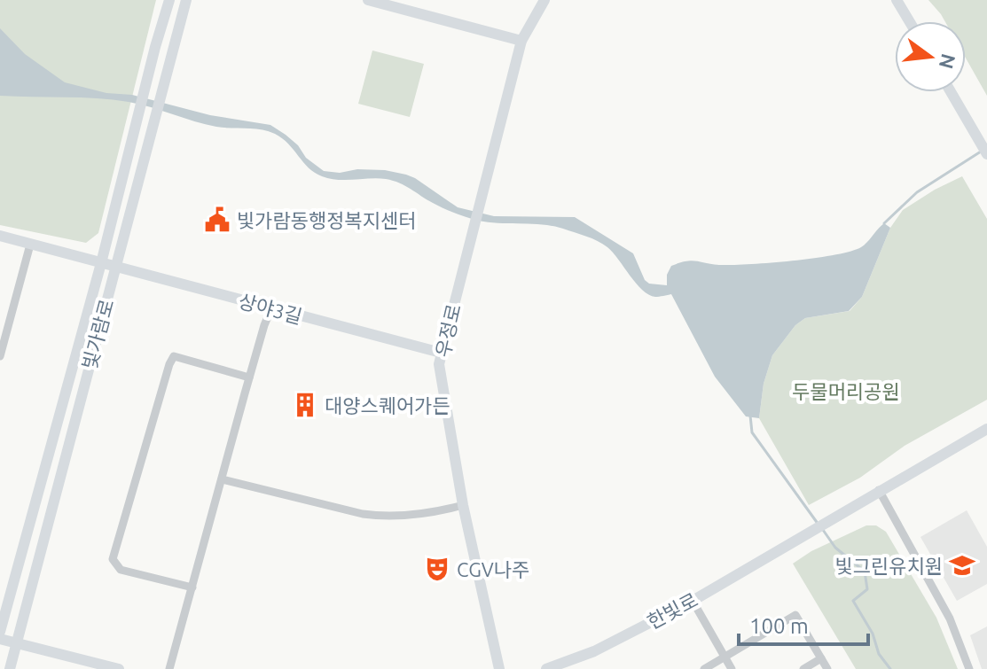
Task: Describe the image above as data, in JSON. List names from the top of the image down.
{
  "streets": {
    "street": [
      "상야3길",
      "우정로",
      "빛가람로",
      "한빛로"
    ]
  },
  "crossings": [
    ["상야3길", "우정로"],
    ["상야3길", "빛가람로"]
  ],
  "parks": ["두물머리공원"],
  "places": {
    "public building": ["빛가람동행정복지센터"],
    "building": ["대양스퀘어가든"],
    "school or university": ["빛그린유치원"],
    "theatre": ["CGV나주"]
  },
  "scale_bar": "100 m",
  "north": "right"
}
